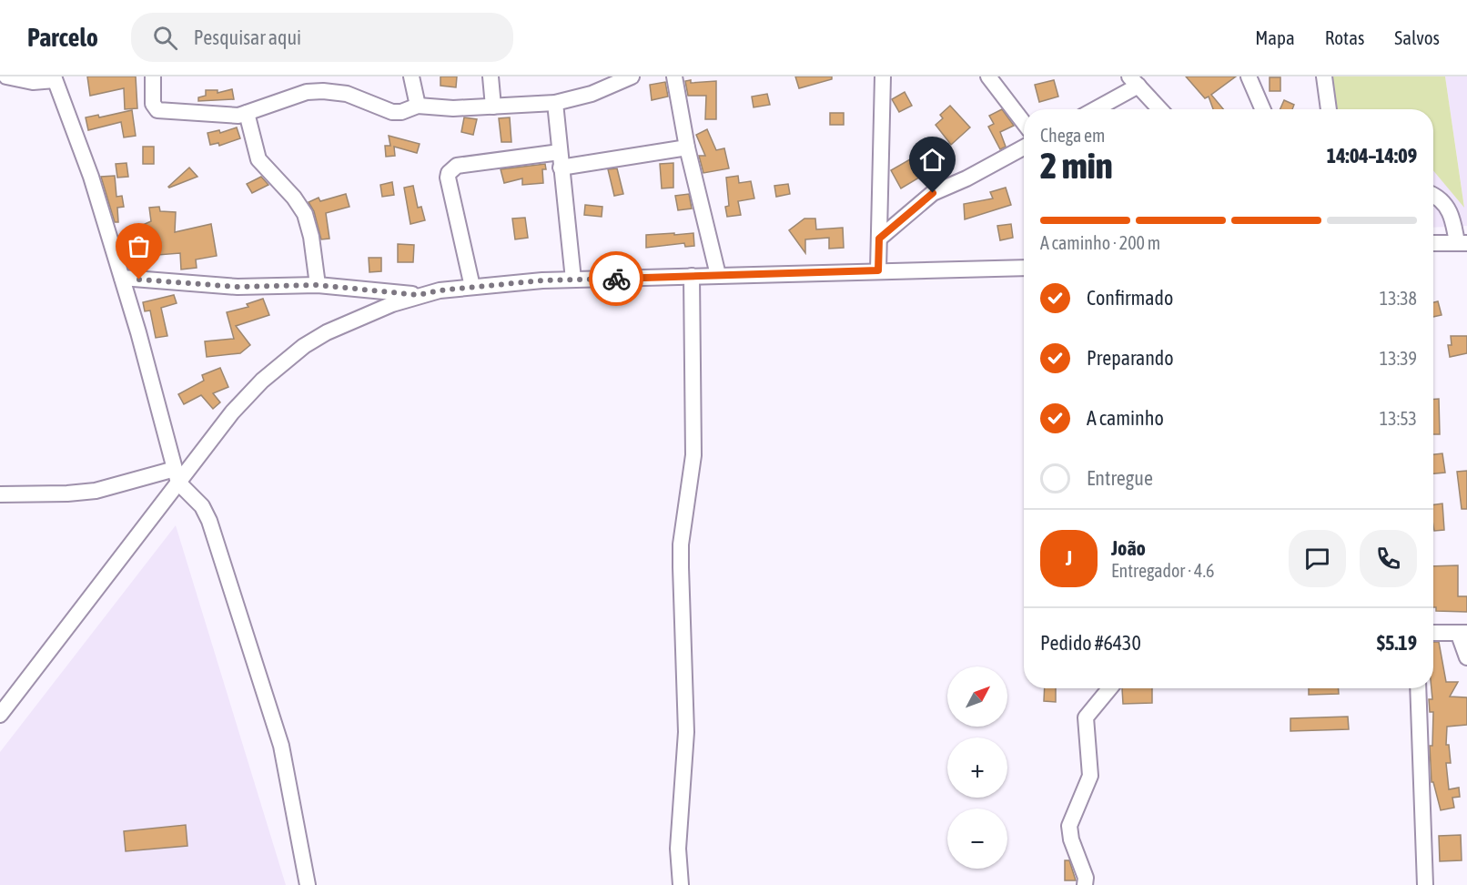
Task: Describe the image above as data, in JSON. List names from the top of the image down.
{
  "north": "top right",
  "page": {
    "header": "Parcelo",
    "search": "Pesquisar aqui",
    "nav": ["Mapa", "Rotas", "Salvos"],
    "heading": ["2 min", "Chega em", "14:04–14:09"],
    "panel": [
      "João",
      "Entregador · 4.6",
      "Pedido #6430",
      "$5.19"
    ],
    "bar": "A caminho · 200 m",
    "list": [
      ["Confirmado", "13:38"],
      ["Preparando", "13:39"],
      ["A caminho", "13:53"],
      "Entregue"
    ],
    "round": "J",
    "map_buttons": ["+", "−"]
  }
}
